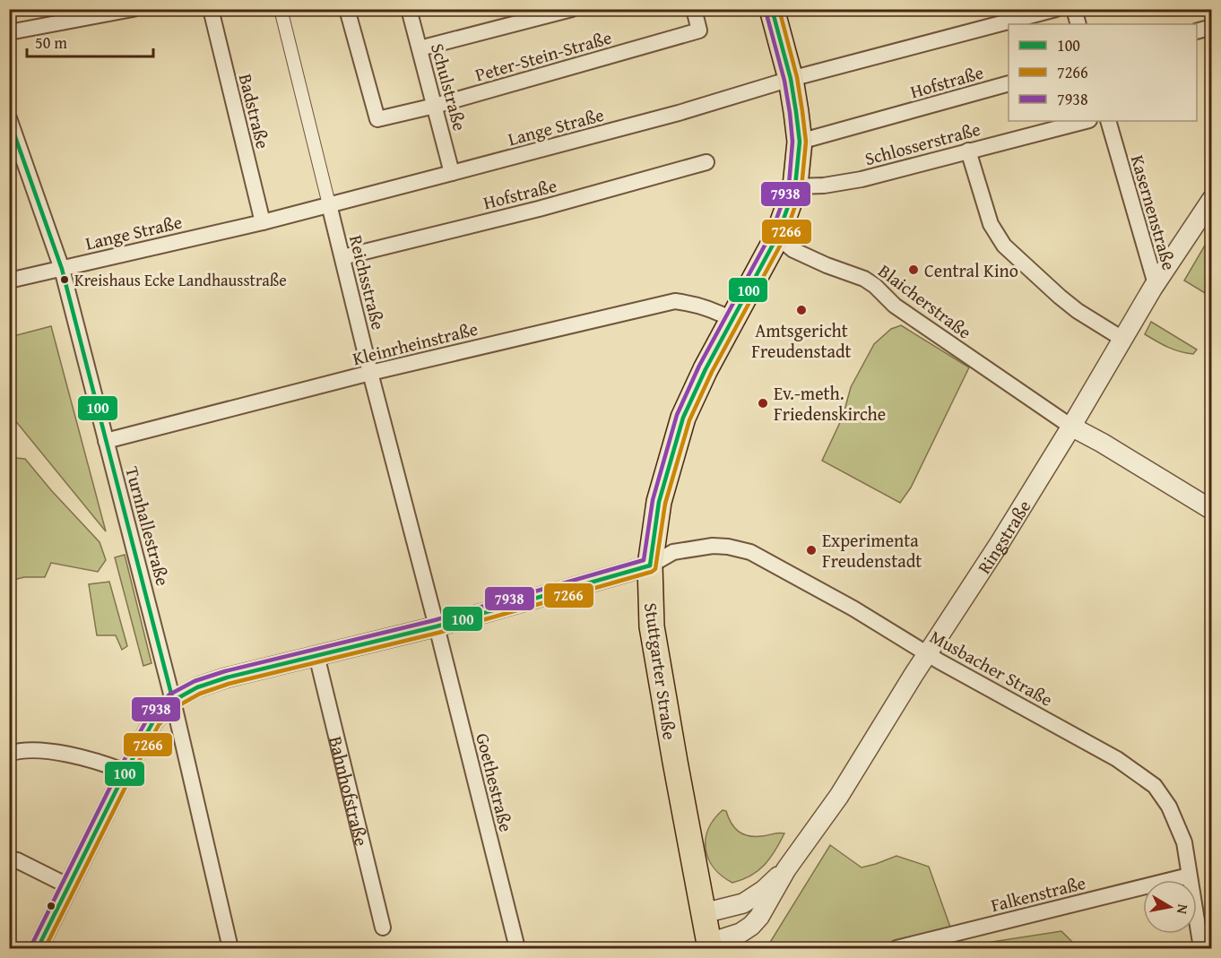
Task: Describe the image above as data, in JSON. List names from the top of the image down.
{
  "streets": {
    "main road": ["Stuttgarter Straße"],
    "street": [
      "Peter-Stein-Straße",
      "Hofstraße",
      "Schulstraße",
      "Badstraße",
      "Lange Straße",
      "Schlosserstraße",
      "Kasernenstraße",
      "Reichsstraße",
      "Blaicherstraße",
      "Kleinrheinstraße",
      "Turnhallestraße",
      "Ringstraße",
      "Musbacher Straße",
      "Goethestraße",
      "Bahnhofstraße",
      "Falkenstraße"
    ]
  },
  "crossings": [
    ["Peter-Stein-Straße", "Schulstraße"],
    ["Hofstraße", "Reichsstraße"],
    ["Hofstraße", "Stuttgarter Straße"],
    ["Schulstraße", "Lange Straße"],
    ["Badstraße", "Lange Straße"],
    ["Lange Straße", "Reichsstraße"],
    ["Lange Straße", "Turnhallestraße"],
    ["Lange Straße", "Stuttgarter Straße"],
    ["Schlosserstraße", "Stuttgarter Straße"],
    ["Kasernenstraße", "Ringstraße"],
    ["Reichsstraße", "Kleinrheinstraße"],
    ["Reichsstraße", "Goethestraße"],
    ["Blaicherstraße", "Ringstraße"],
    ["Blaicherstraße", "Stuttgarter Straße"],
    ["Kleinrheinstraße", "Turnhallestraße"],
    ["Kleinrheinstraße", "Stuttgarter Straße"],
    ["Ringstraße", "Musbacher Straße"],
    ["Ringstraße", "Stuttgarter Straße"],
    ["Musbacher Straße", "Stuttgarter Straße"],
    ["Musbacher Straße", "Falkenstraße"]
  ],
  "places": [
    "Central Kino",
    "Kreishaus Ecke Landhausstraße",
    "Amtsgericht Freudenstadt",
    "Ev.-meth. Friedenskirche",
    "Experimenta Freudenstadt"
  ],
  "lines": ["transit line 100", "transit line 7266", "transit line 7938"],
  "legend": ["100", "7266", "7938"],
  "scale_bar": "50 m",
  "north": "right"
}
